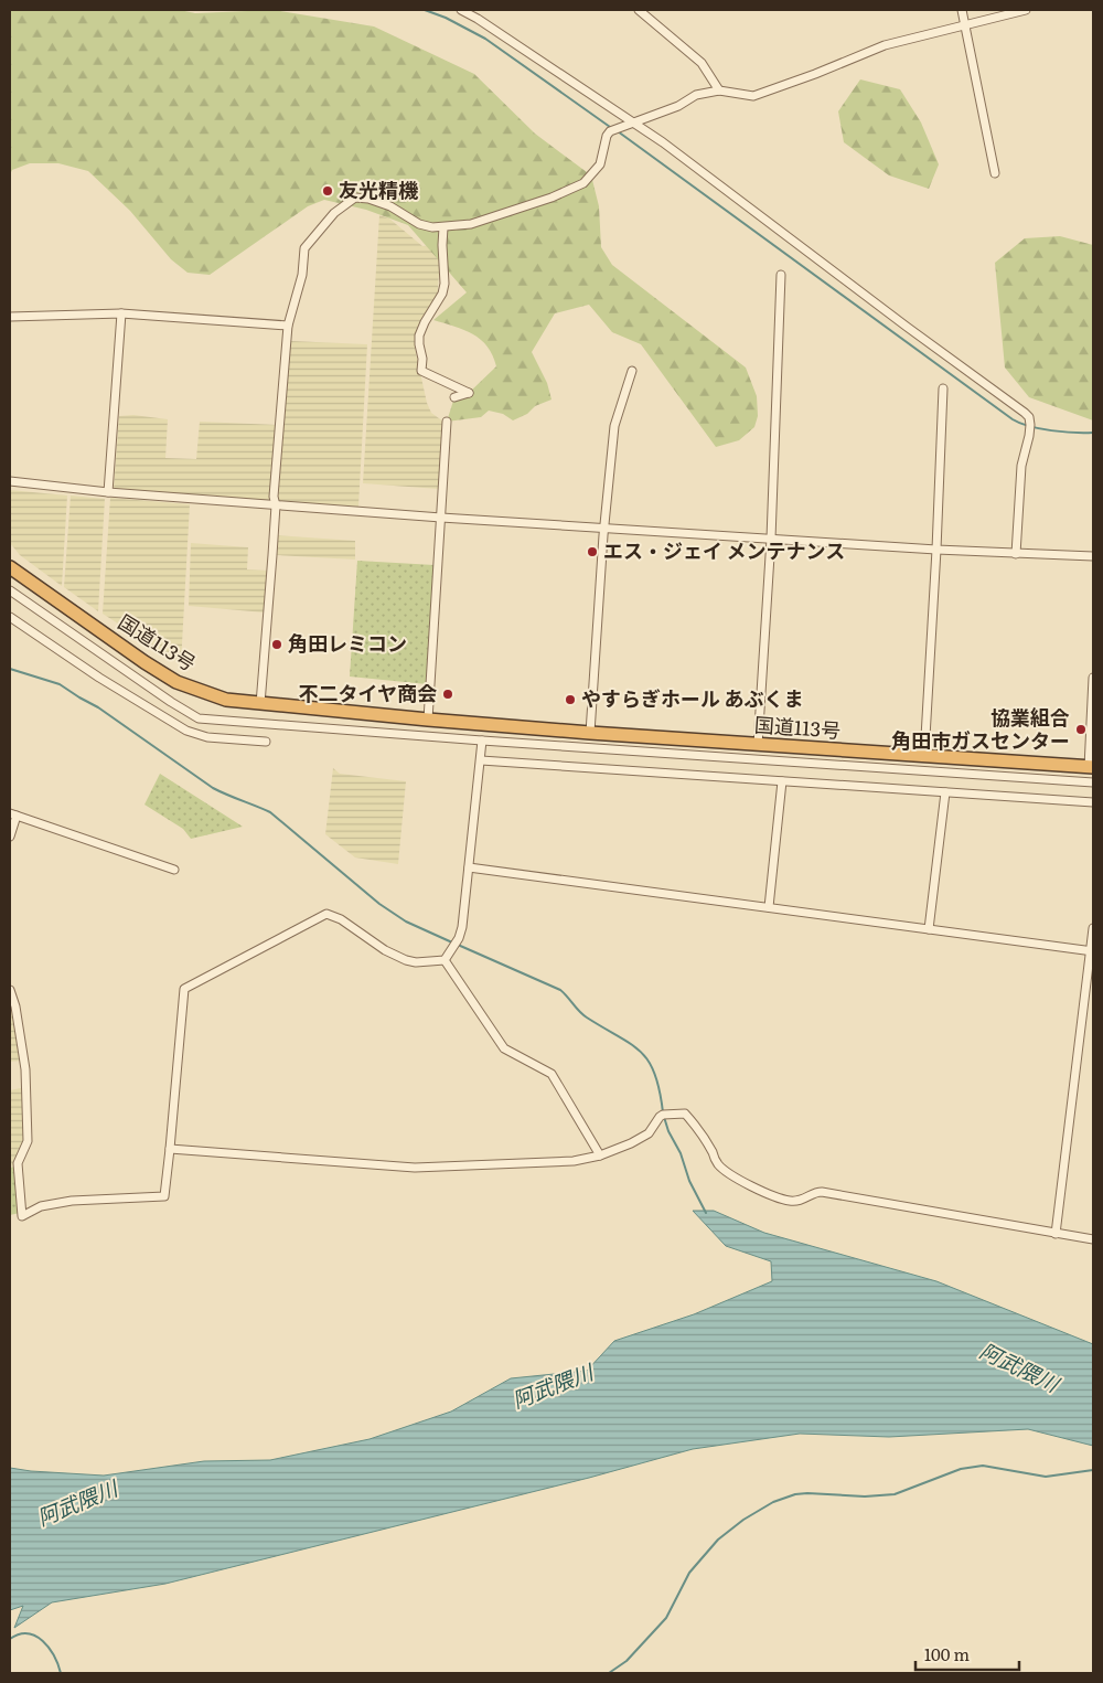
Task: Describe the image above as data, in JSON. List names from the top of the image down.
{
  "streets": {
    "highway": ["国道113号"]
  },
  "water": ["阿武隈川"],
  "places": [
    "友光精機",
    "エス・ジェイ メンテナンス",
    "角田レミコン",
    "不二タイヤ商会",
    "やすらぎホール あぶくま",
    "協業組合 角田市ガスセンター"
  ],
  "scale_bar": "100 m"
}
